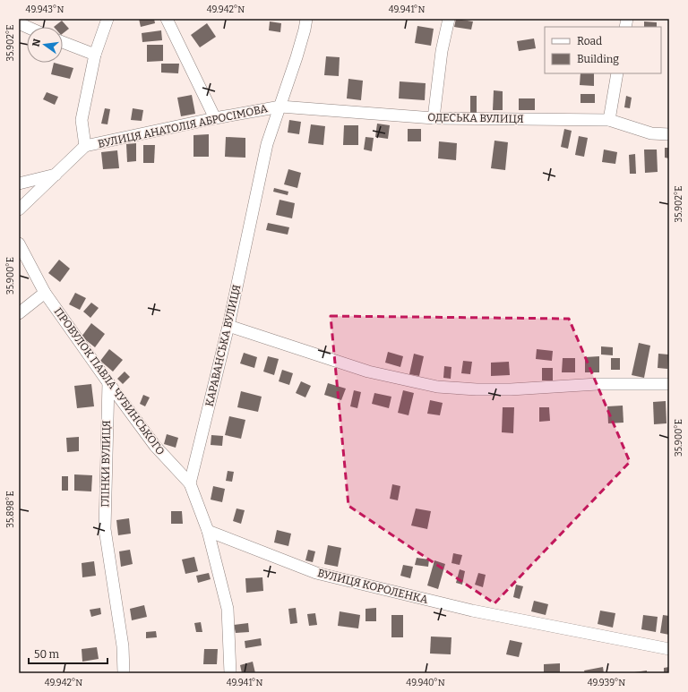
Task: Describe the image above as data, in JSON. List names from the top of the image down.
{
  "streets": {
    "street": [
      "ОДЕСЬКА ВУЛИЦЯ",
      "ВУЛИЦЯ АНАТОЛІЯ АБРОСІМОВА",
      "КАРАВАНСЬКА ВУЛИЦЯ",
      "ПРОВУЛОК ПАВЛА ЧУБИНСЬКОГО",
      "ГЛІНКИ ВУЛИЦЯ",
      "ВУЛИЦЯ КОРОЛЕНКА"
    ]
  },
  "crossings": [
    ["ОДЕСЬКА ВУЛИЦЯ", "ВУЛИЦЯ АНАТОЛІЯ АБРОСІМОВА"],
    ["ОДЕСЬКА ВУЛИЦЯ", "КАРАВАНСЬКА ВУЛИЦЯ"],
    ["ВУЛИЦЯ АНАТОЛІЯ АБРОСІМОВА", "КАРАВАНСЬКА ВУЛИЦЯ"],
    ["КАРАВАНСЬКА ВУЛИЦЯ", "ПРОВУЛОК ПАВЛА ЧУБИНСЬКОГО"],
    ["ПРОВУЛОК ПАВЛА ЧУБИНСЬКОГО", "ГЛІНКИ ВУЛИЦЯ"]
  ],
  "legend": ["Road", "Building"],
  "scale_bar": "50 m",
  "north": "left",
  "coordinates": [
    "49.943°N",
    "49.942°N",
    "49.941°N",
    "35.902°E",
    "35.900°E",
    "35.898°E",
    "49.940°N",
    "49.939°N"
  ]
}
